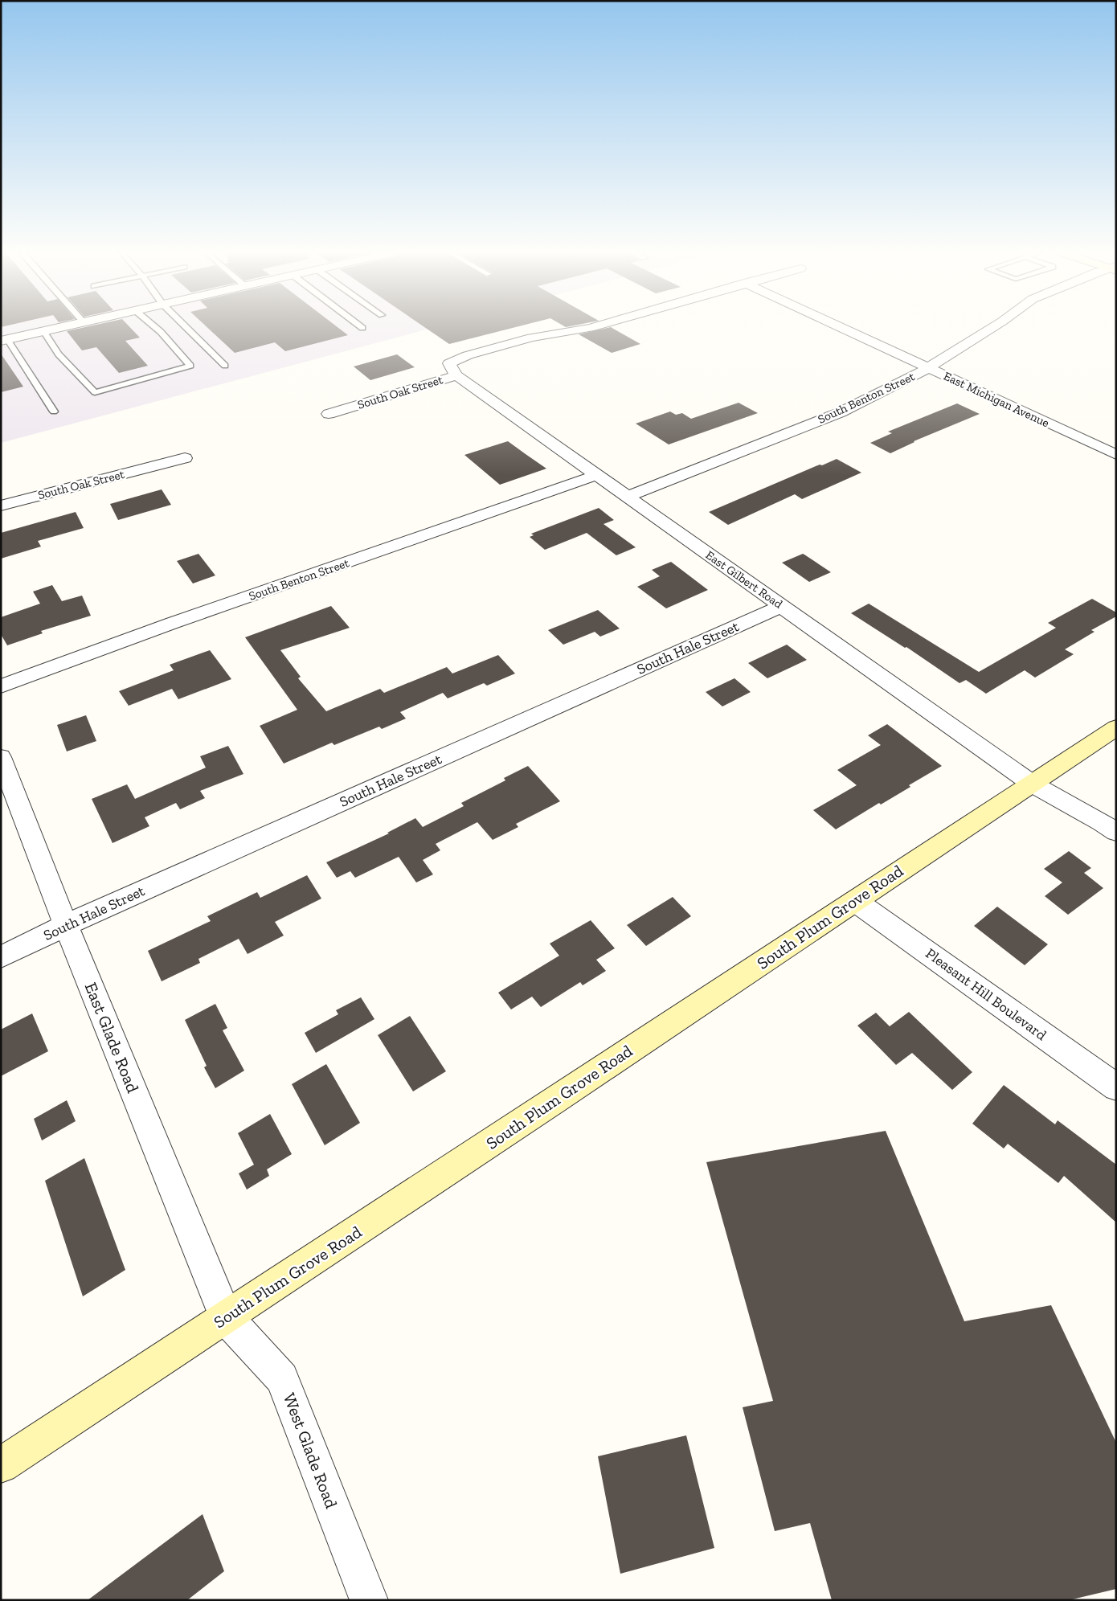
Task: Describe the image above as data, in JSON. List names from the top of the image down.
{
  "streets": {
    "main road": ["South Plum Grove Road"],
    "street": [
      "South Oak Street",
      "South Benton Street",
      "East Michigan Avenue",
      "East Gilbert Road",
      "South Hale Street",
      "Pleasant Hill Boulevard",
      "East Glade Road",
      "West Glade Road"
    ]
  },
  "crossings": [
    ["South Oak Street", "East Gilbert Road"],
    ["South Benton Street", "East Michigan Avenue"],
    ["South Benton Street", "East Gilbert Road"],
    ["East Gilbert Road", "South Hale Street"],
    ["East Gilbert Road", "South Plum Grove Road"],
    ["South Hale Street", "East Glade Road"],
    ["South Plum Grove Road", "Pleasant Hill Boulevard"],
    ["South Plum Grove Road", "East Glade Road"],
    ["South Plum Grove Road", "West Glade Road"],
    ["East Glade Road", "West Glade Road"]
  ]
}
